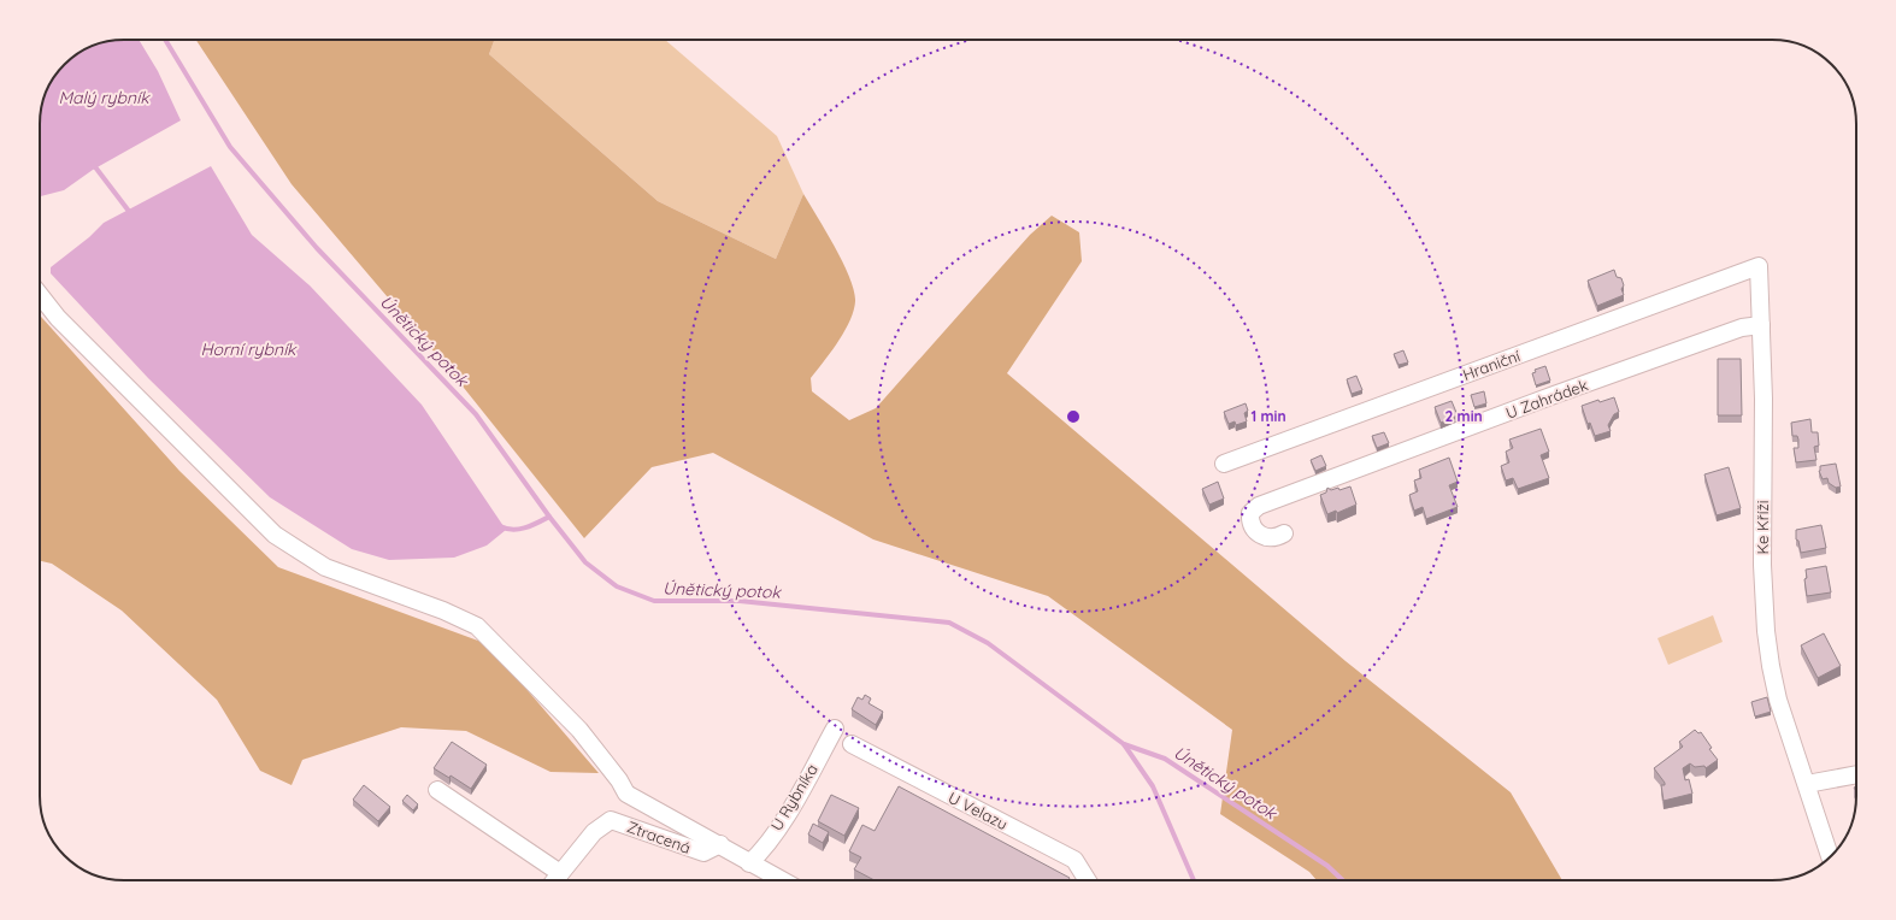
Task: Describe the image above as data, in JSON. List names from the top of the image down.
{
  "streets": {
    "street": [
      "Hraniční",
      "U Zahrádek",
      "Ke Kříži",
      "U Rybníka",
      "U Velazu",
      "Ztracená"
    ]
  },
  "crossings": [
    ["Hraniční", "Ke Kříži"],
    ["U Zahrádek", "Ke Kříži"]
  ],
  "water": ["Malý rybník", "Únětický potok", "Horní rybník"],
  "rings": ["1 min", "2 min"]
}
